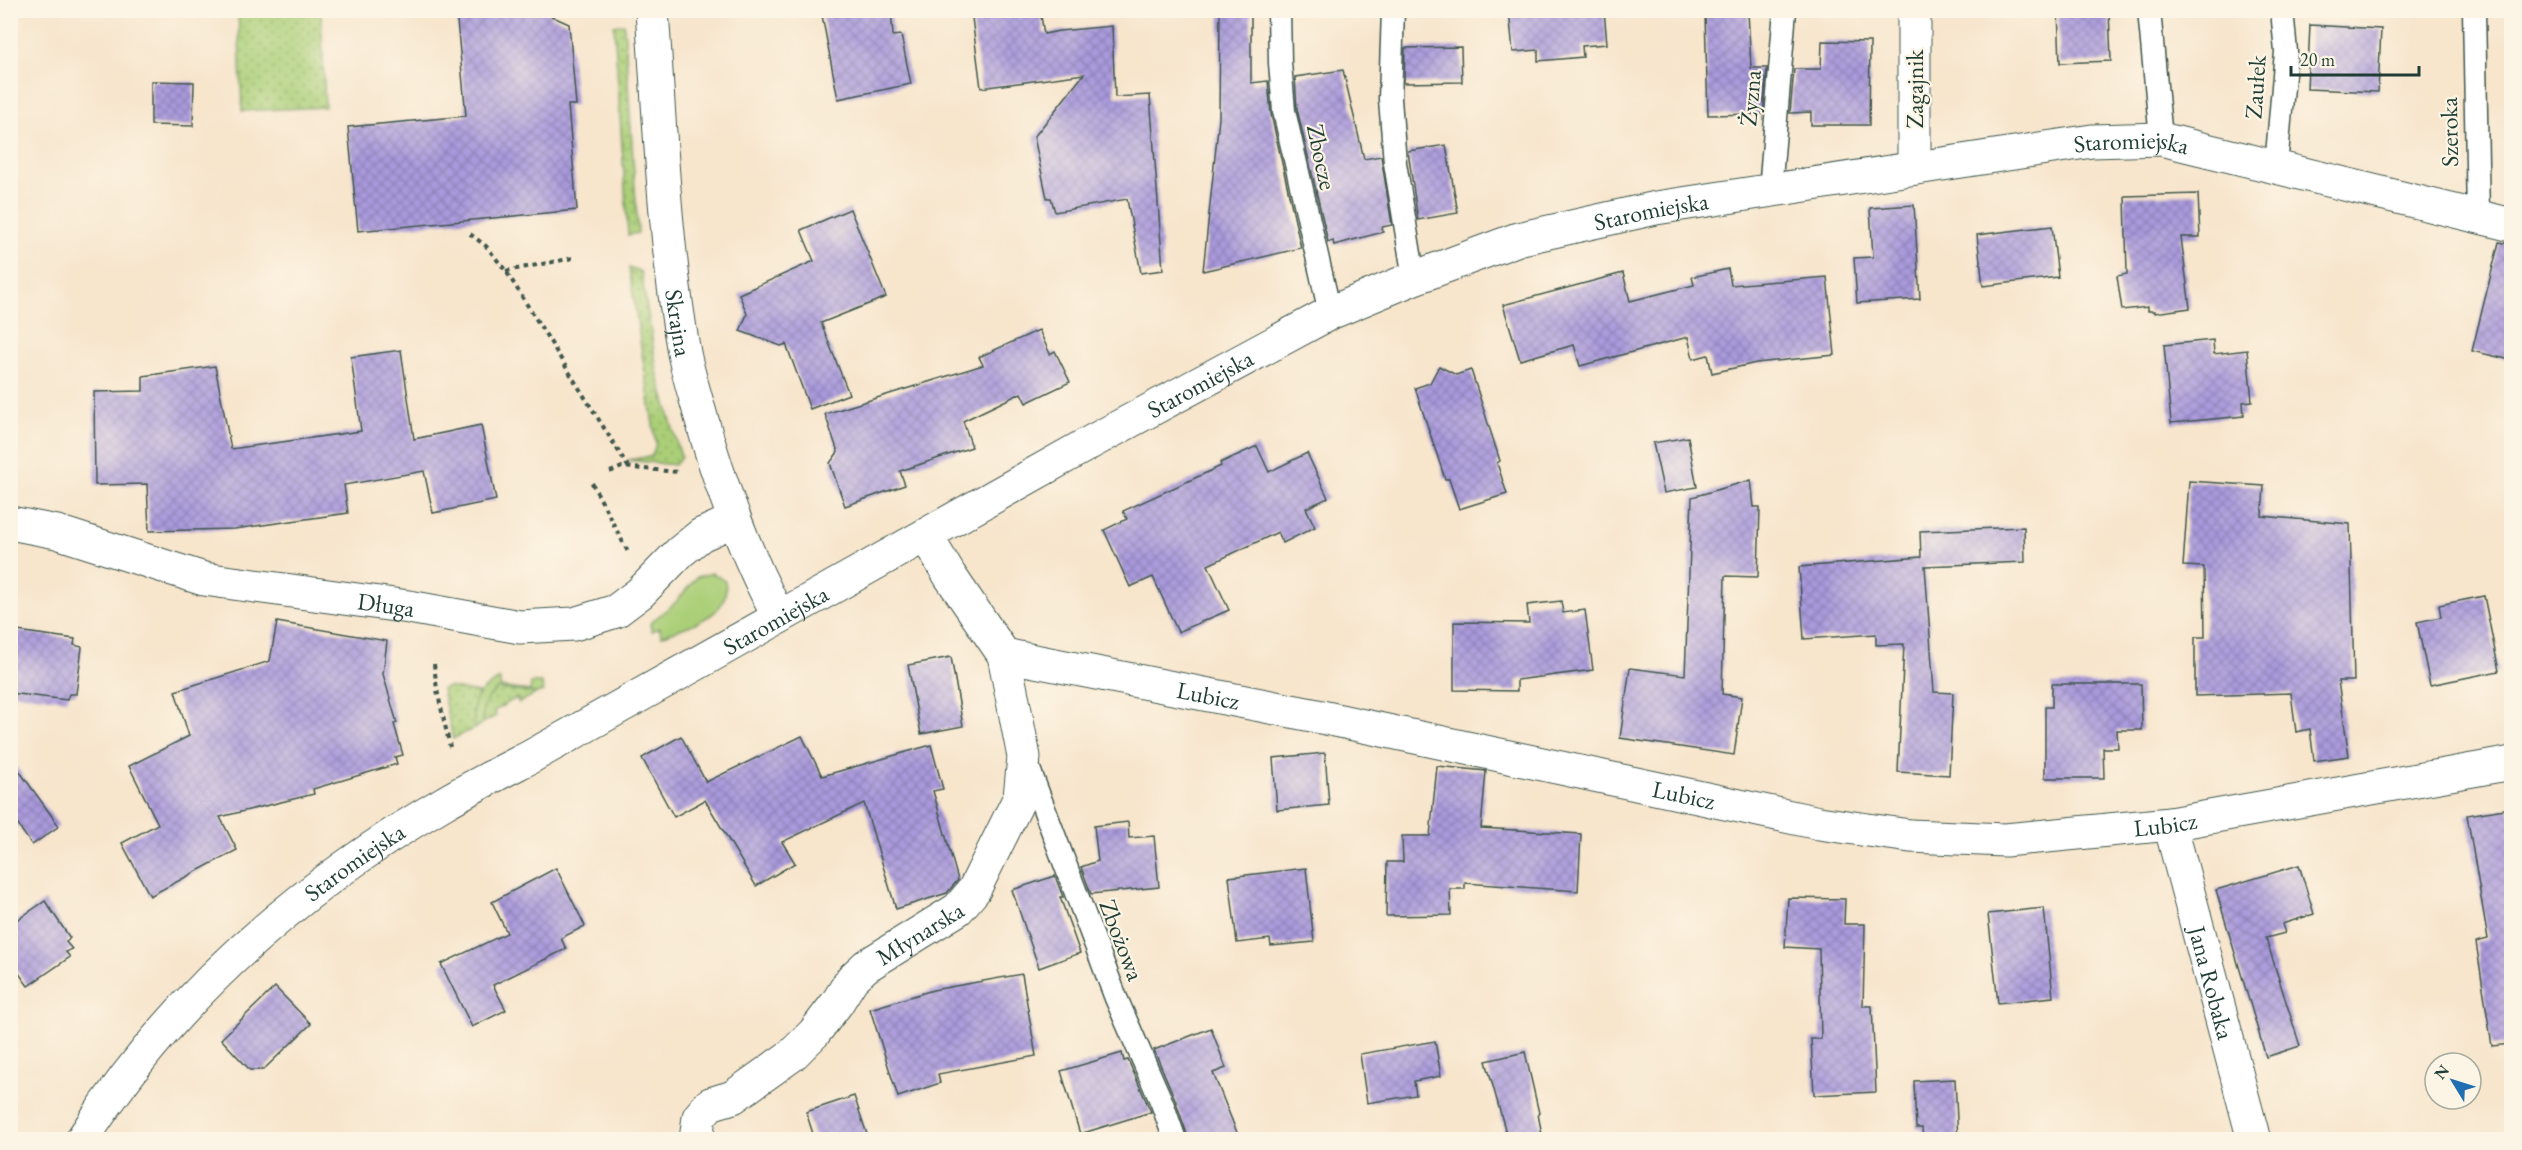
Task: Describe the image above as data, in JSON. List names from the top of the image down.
{
  "streets": {
    "street": [
      "Zagajnik",
      "Staromiejska",
      "Skrajna",
      "Długa",
      "Lubicz",
      "Młynarska",
      "Jana Robaka"
    ],
    "lane": [
      "Zaułek",
      "Żyzna",
      "Szeroka",
      "Zbocze",
      "Zbożowa"
    ]
  },
  "crossings": [
    ["Zaułek", "Staromiejska"],
    ["Zagajnik", "Staromiejska"],
    ["Żyzna", "Staromiejska"],
    ["Szeroka", "Staromiejska"],
    ["Staromiejska", "Zbocze"],
    ["Staromiejska", "Skrajna"],
    ["Skrajna", "Długa"],
    ["Lubicz", "Młynarska"],
    ["Lubicz", "Jana Robaka"],
    ["Młynarska", "Zbożowa"]
  ],
  "scale_bar": "20 m",
  "north": "top left"
}
